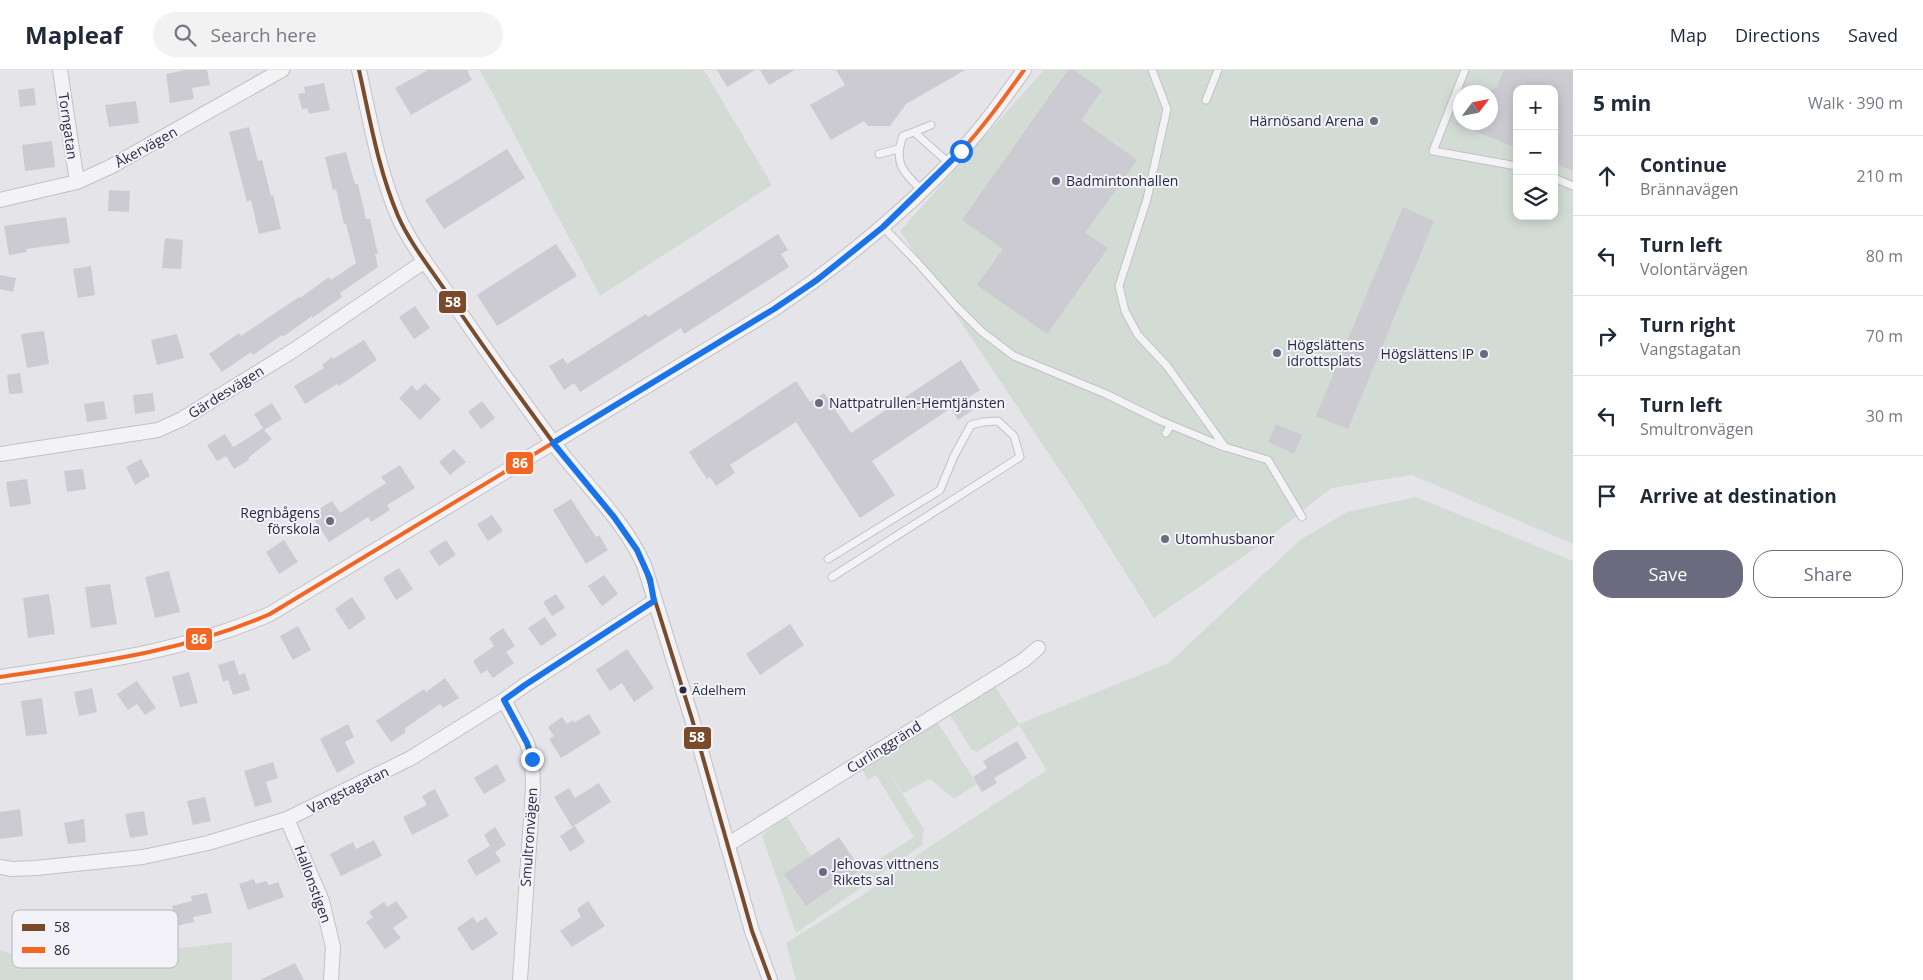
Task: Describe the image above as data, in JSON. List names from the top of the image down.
{
  "streets": {
    "street": [
      "Torngatan",
      "Åkervägen",
      "Gärdesvägen",
      "Curlinggränd",
      "Vangstagatan",
      "Smultronvägen",
      "Hallonstigen"
    ]
  },
  "crossings": [
    ["Torngatan", "Åkervägen"],
    ["Vangstagatan", "Smultronvägen"],
    ["Vangstagatan", "Hallonstigen"]
  ],
  "places": [
    "Härnösand Arena",
    "Badmintonhallen",
    "Högslättens idrottsplats",
    "Högslättens IP",
    "Nattpatrullen-Hemtjänsten",
    "Regnbågens förskola",
    "Utomhusbanor",
    "Ädelhem",
    "Jehovas vittnens Rikets sal"
  ],
  "lines": ["transit line 58", "transit line 86"],
  "legend": ["58", "86"],
  "north": "top right",
  "page": {
    "header": "Mapleaf",
    "search": "Search here",
    "nav": ["Map", "Directions", "Saved"],
    "heading": ["5 min", "Walk · 390 m"],
    "map_buttons": ["+", "−"],
    "list": [
      ["Continue", "Brännavägen", "210 m"],
      ["Turn left", "Volontärvägen", "80 m"],
      ["Turn right", "Vangstagatan", "70 m"],
      ["Turn left", "Smultronvägen", "30 m"],
      "Arrive at destination"
    ],
    "buttons": ["Save", "Share"]
  }
}
